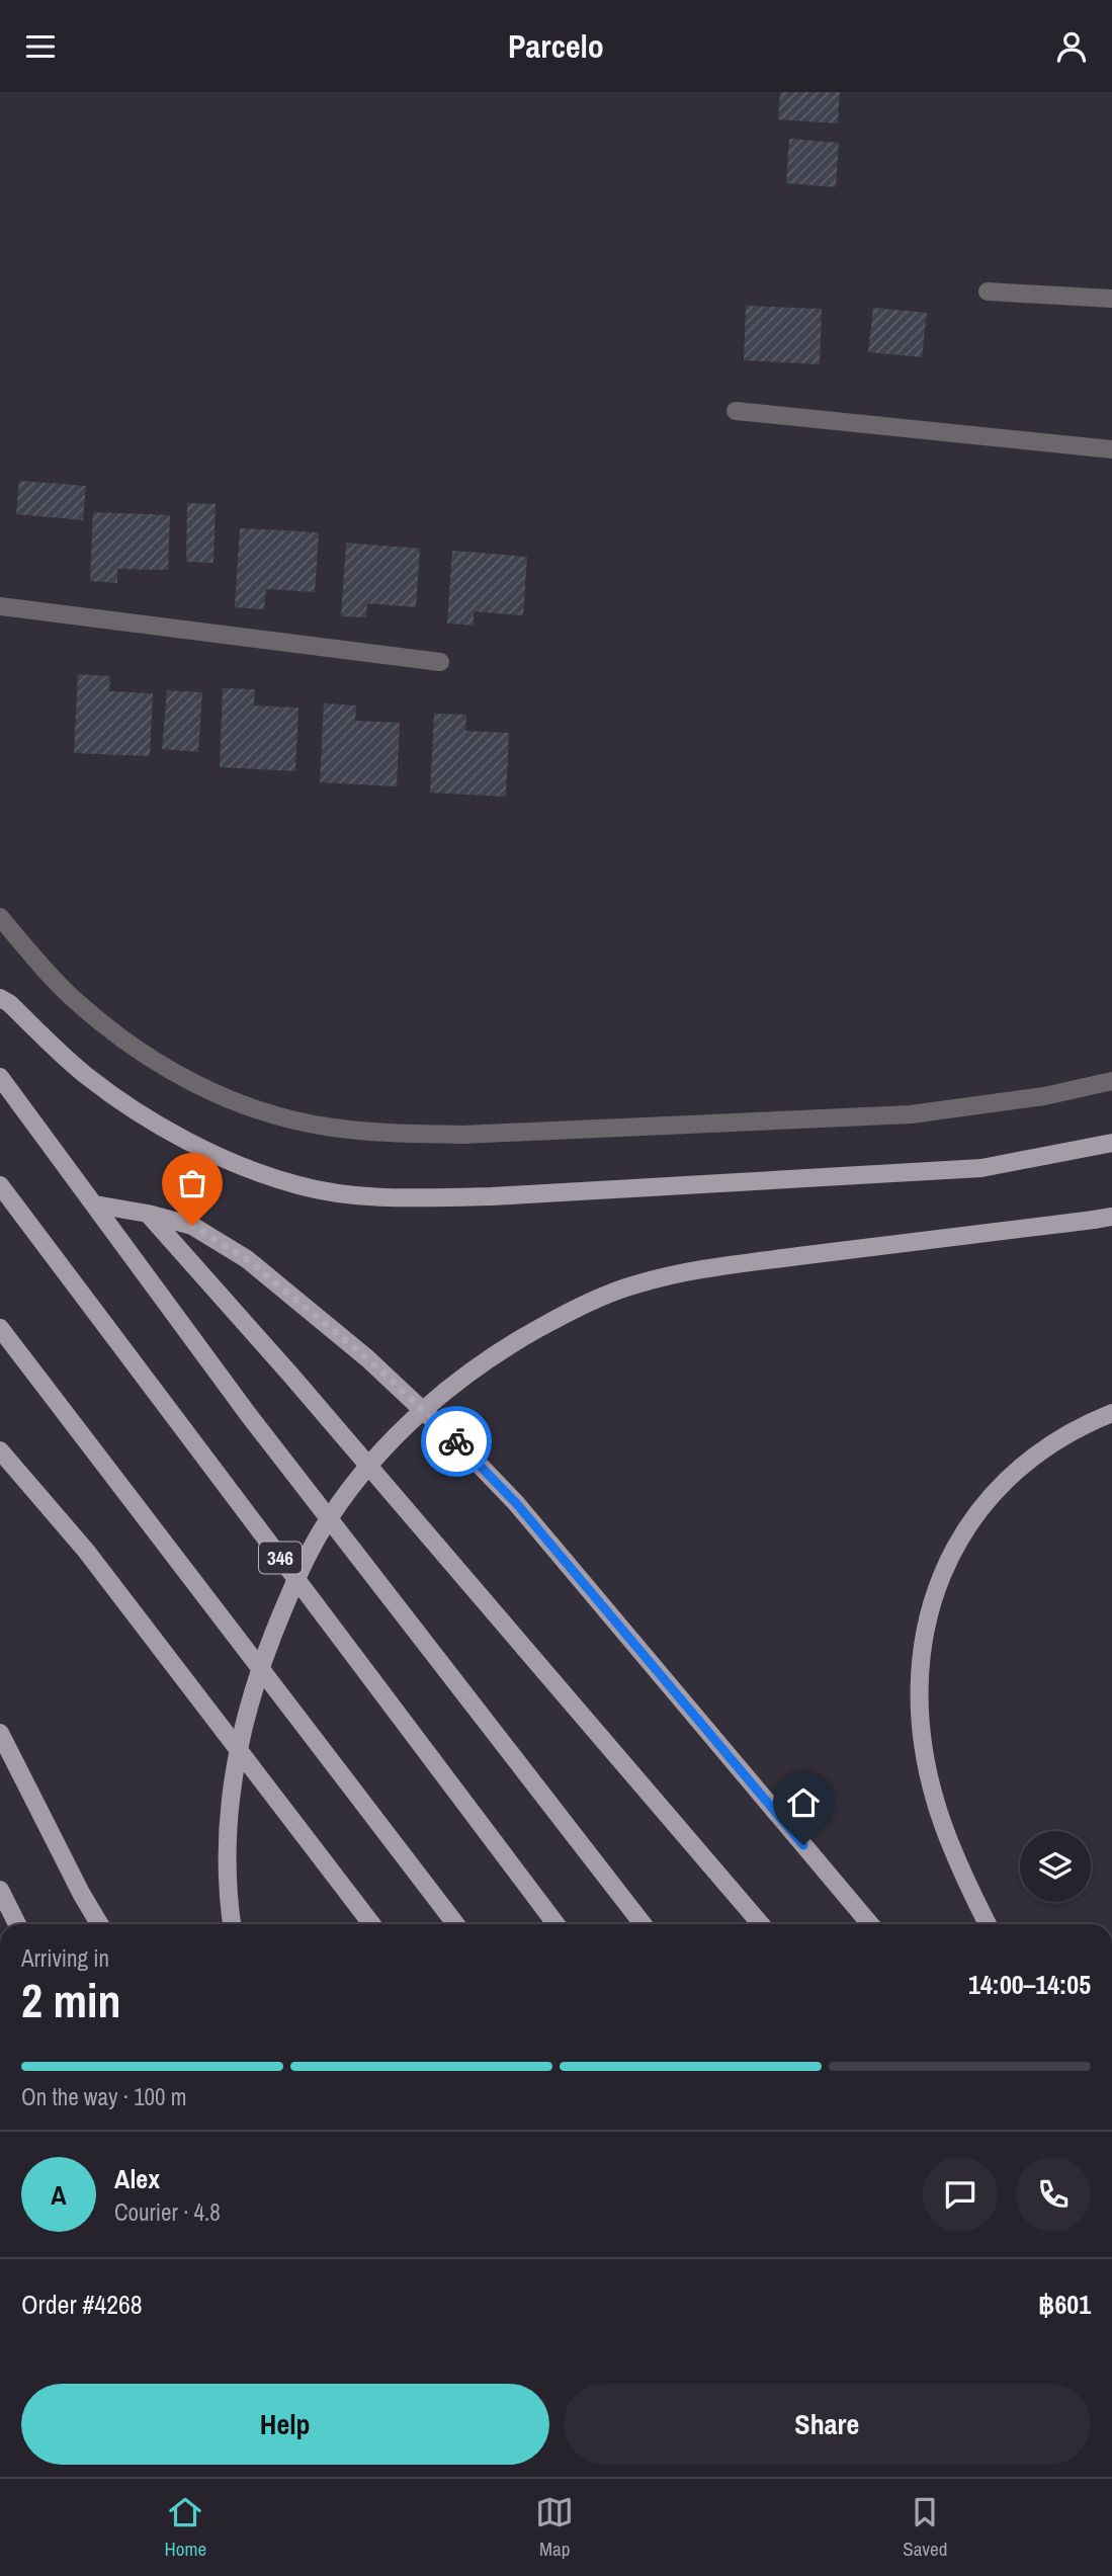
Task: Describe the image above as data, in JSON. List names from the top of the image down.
{
  "streets": {
    "main road": ["346"]
  },
  "page": {
    "header": "Parcelo",
    "heading": ["2 min", "Arriving in", "14:00–14:05"],
    "panel": [
      "Alex",
      "Courier · 4.8",
      "Order #4268",
      "฿601"
    ],
    "bar": "On the way · 100 m",
    "round": "A",
    "buttons": ["Help", "Share"],
    "tabs": ["Home", "Map", "Saved"]
  }
}
